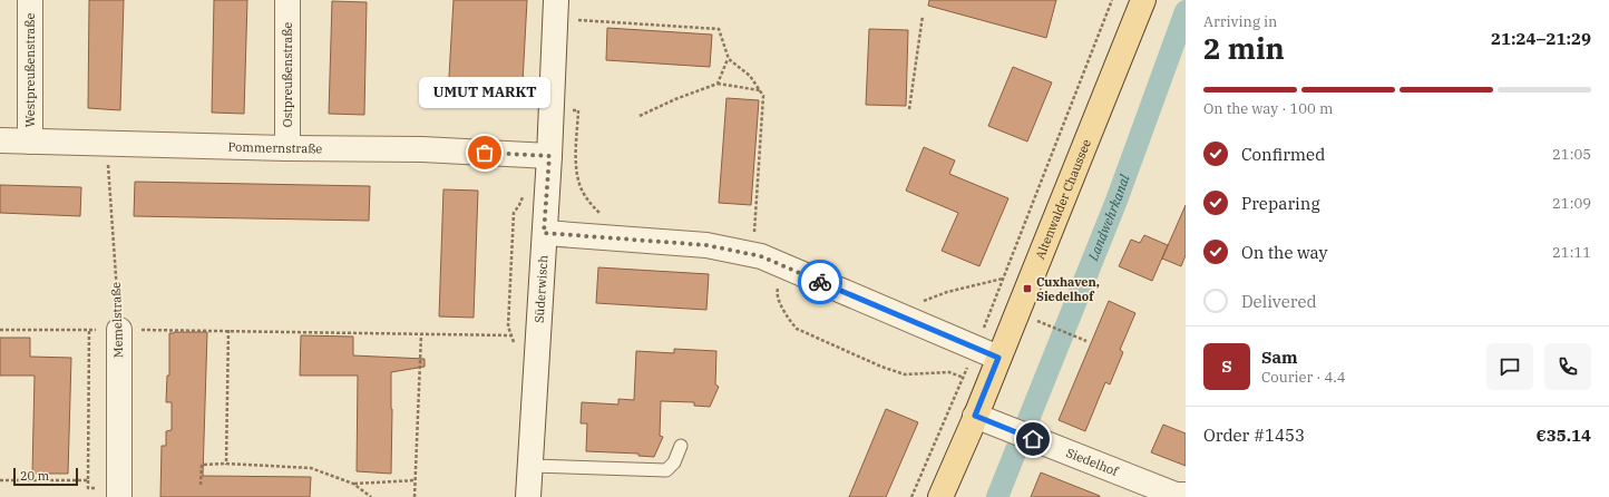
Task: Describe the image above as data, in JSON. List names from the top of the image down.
{
  "streets": {
    "main road": ["Altenwalder Chaussee"],
    "street": [
      "Westpreußenstraße",
      "Ostpreußenstraße",
      "Pommernstraße",
      "Süderwisch",
      "Memelstraße",
      "Siedelhof"
    ]
  },
  "crossings": [
    ["Westpreußenstraße", "Pommernstraße"],
    ["Ostpreußenstraße", "Pommernstraße"],
    ["Pommernstraße", "Süderwisch"],
    ["Pommernstraße", "Memelstraße"],
    ["Altenwalder Chaussee", "Siedelhof"]
  ],
  "water": ["Landwehrkanal"],
  "places": {
    "other": ["UMUT MARKT"],
    "transit": ["Cuxhaven, Siedelhof"]
  },
  "scale_bar": "20 m",
  "page": {
    "heading": ["2 min", "Arriving in", "21:24–21:29"],
    "panel": [
      "Sam",
      "Courier · 4.4",
      "Order #1453",
      "€35.14"
    ],
    "bar": "On the way · 100 m",
    "bubble": "UMUT MARKT",
    "list": [
      ["Confirmed", "21:05"],
      ["Preparing", "21:09"],
      ["On the way", "21:11"],
      "Delivered"
    ],
    "round": "S",
    "scale": "20 m"
  }
}
